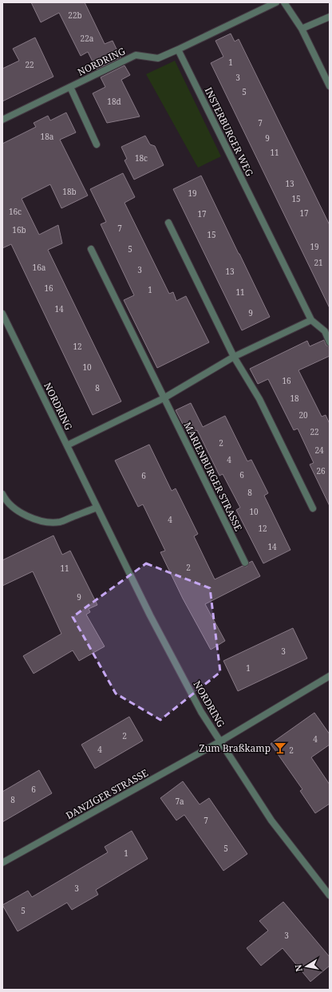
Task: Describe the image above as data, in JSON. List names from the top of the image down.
{
  "streets": {
    "street": [
      "NORDRING",
      "INSTERBURGER WEG",
      "MARIENBURGER STRASSE",
      "DANZIGER STRASSE"
    ]
  },
  "crossings": [
    ["NORDRING", "INSTERBURGER WEG"],
    ["NORDRING", "DANZIGER STRASSE"]
  ],
  "places": {
    "bar": ["Zum Braßkamp"]
  },
  "house_numbers": [
    "22b",
    "22a",
    "1",
    "22",
    "3",
    "5",
    "18d",
    "7",
    "18a",
    "9",
    "11",
    "18c",
    "13",
    "18b",
    "19",
    "15",
    "16c",
    "17",
    "17",
    "7",
    "16b",
    "15",
    "19",
    "5",
    "21",
    "16a",
    "3",
    "13",
    "16",
    "1",
    "11",
    "14",
    "9",
    "12",
    "10",
    "16",
    "8",
    "18",
    "20",
    "22",
    "2",
    "24",
    "4",
    "26",
    "6",
    "6",
    "8",
    "10",
    "4",
    "12",
    "14",
    "2",
    "11",
    "9",
    "3",
    "1",
    "2",
    "4",
    "4",
    "2",
    "6",
    "8",
    "7a",
    "7",
    "5",
    "1",
    "3",
    "5",
    "3"
  ],
  "north": "left"
}
